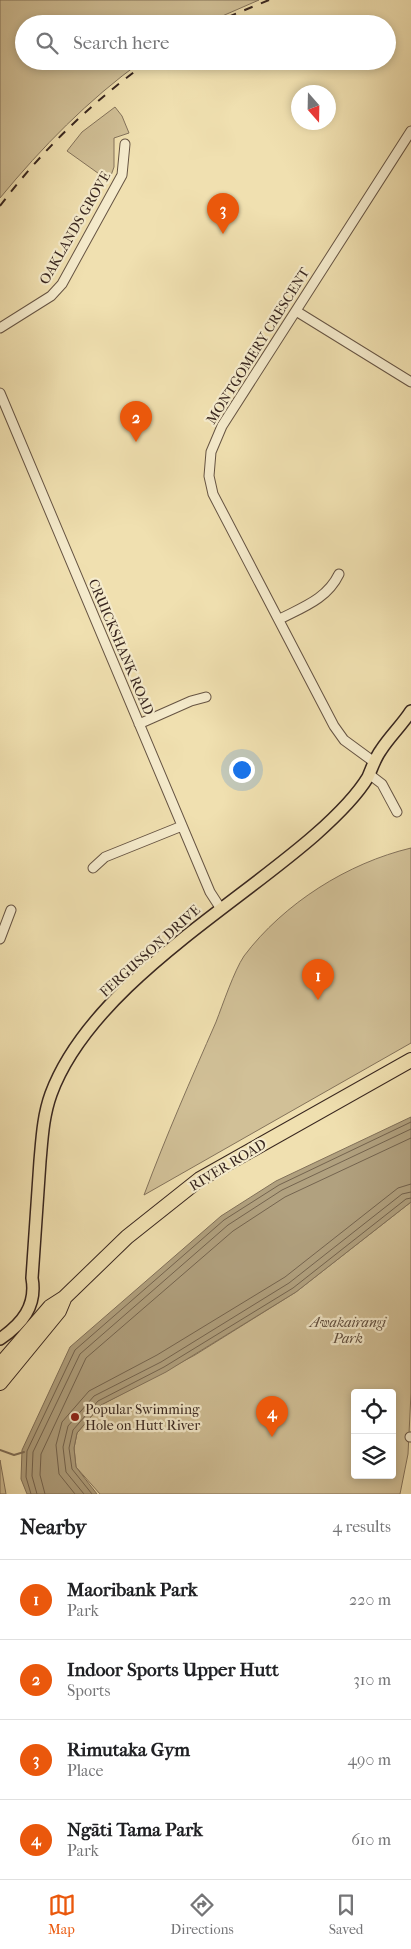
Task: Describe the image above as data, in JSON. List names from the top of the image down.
{
  "streets": {
    "highway": ["RIVER ROAD"],
    "main road": ["FERGUSSON DRIVE"],
    "street": ["OAKLANDS GROVE", "MONTGOMERY CRESCENT", "CRUICKSHANK ROAD"]
  },
  "crossings": [
    ["MONTGOMERY CRESCENT", "FERGUSSON DRIVE"],
    ["CRUICKSHANK ROAD", "FERGUSSON DRIVE"]
  ],
  "parks": ["Awakairangi Park"],
  "places": ["Popular Swimming Hole on Hutt River"],
  "north": "bottom",
  "page": {
    "search": "Search here",
    "pins": [
      "3",
      "2",
      "1",
      "4"
    ],
    "heading": ["Nearby", "4 results"],
    "list": [
      {
        "mark": "1",
        "name": "Maoribank Park",
        "note": "Park",
        "value": "220 m"
      },
      {
        "mark": "2",
        "name": "Indoor Sports Upper Hutt",
        "note": "Sports",
        "value": "310 m"
      },
      {
        "mark": "3",
        "name": "Rimutaka Gym",
        "note": "Place",
        "value": "490 m"
      },
      {
        "mark": "4",
        "name": "Ngāti Tama Park",
        "note": "Park",
        "value": "610 m"
      }
    ],
    "nav": ["Map", "Directions", "Saved"]
  }
}
